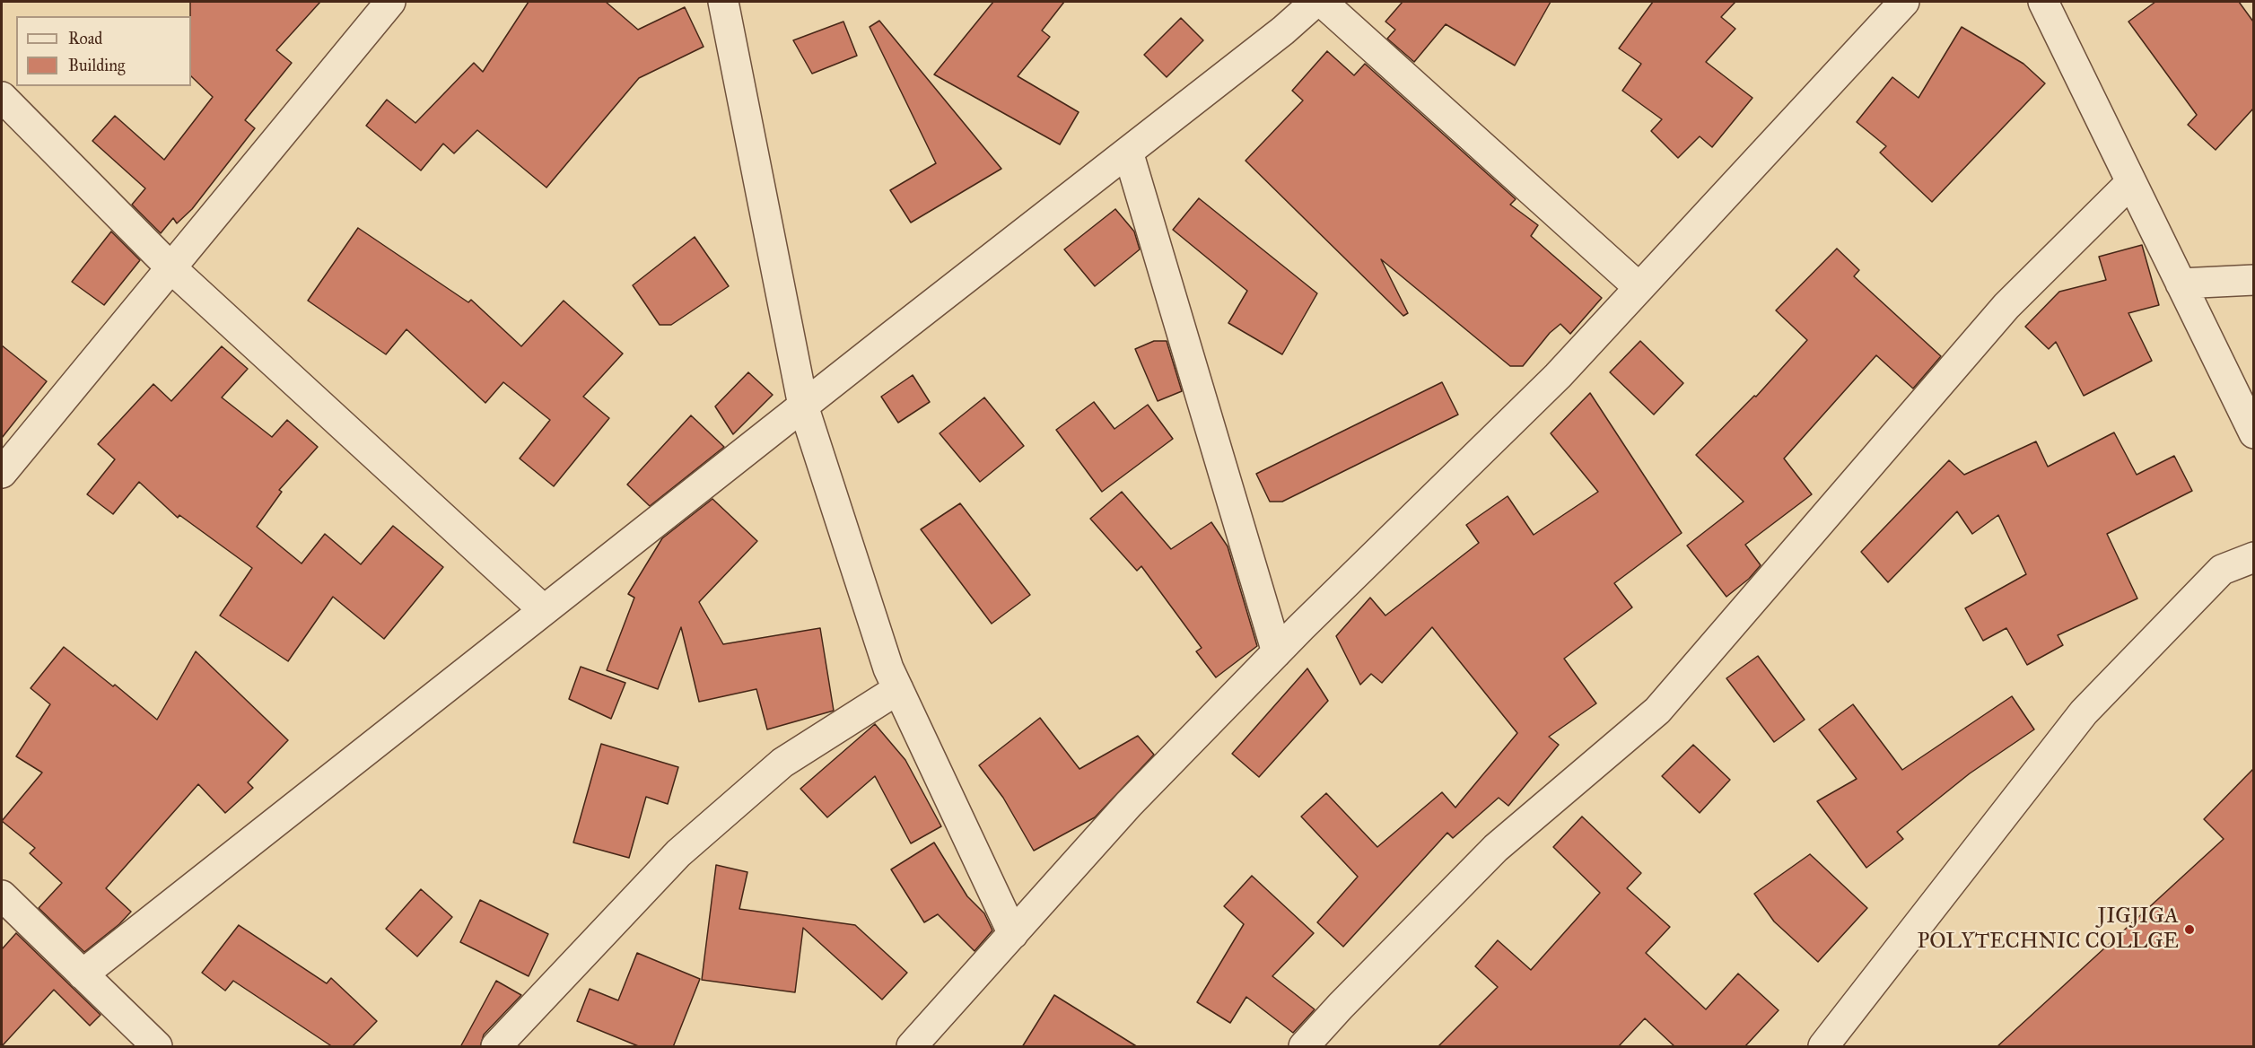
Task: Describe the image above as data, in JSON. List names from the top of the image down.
{
  "places": ["JIGJIGA POLYTECHNIC COLLGE"],
  "legend": ["Road", "Building"]
}
